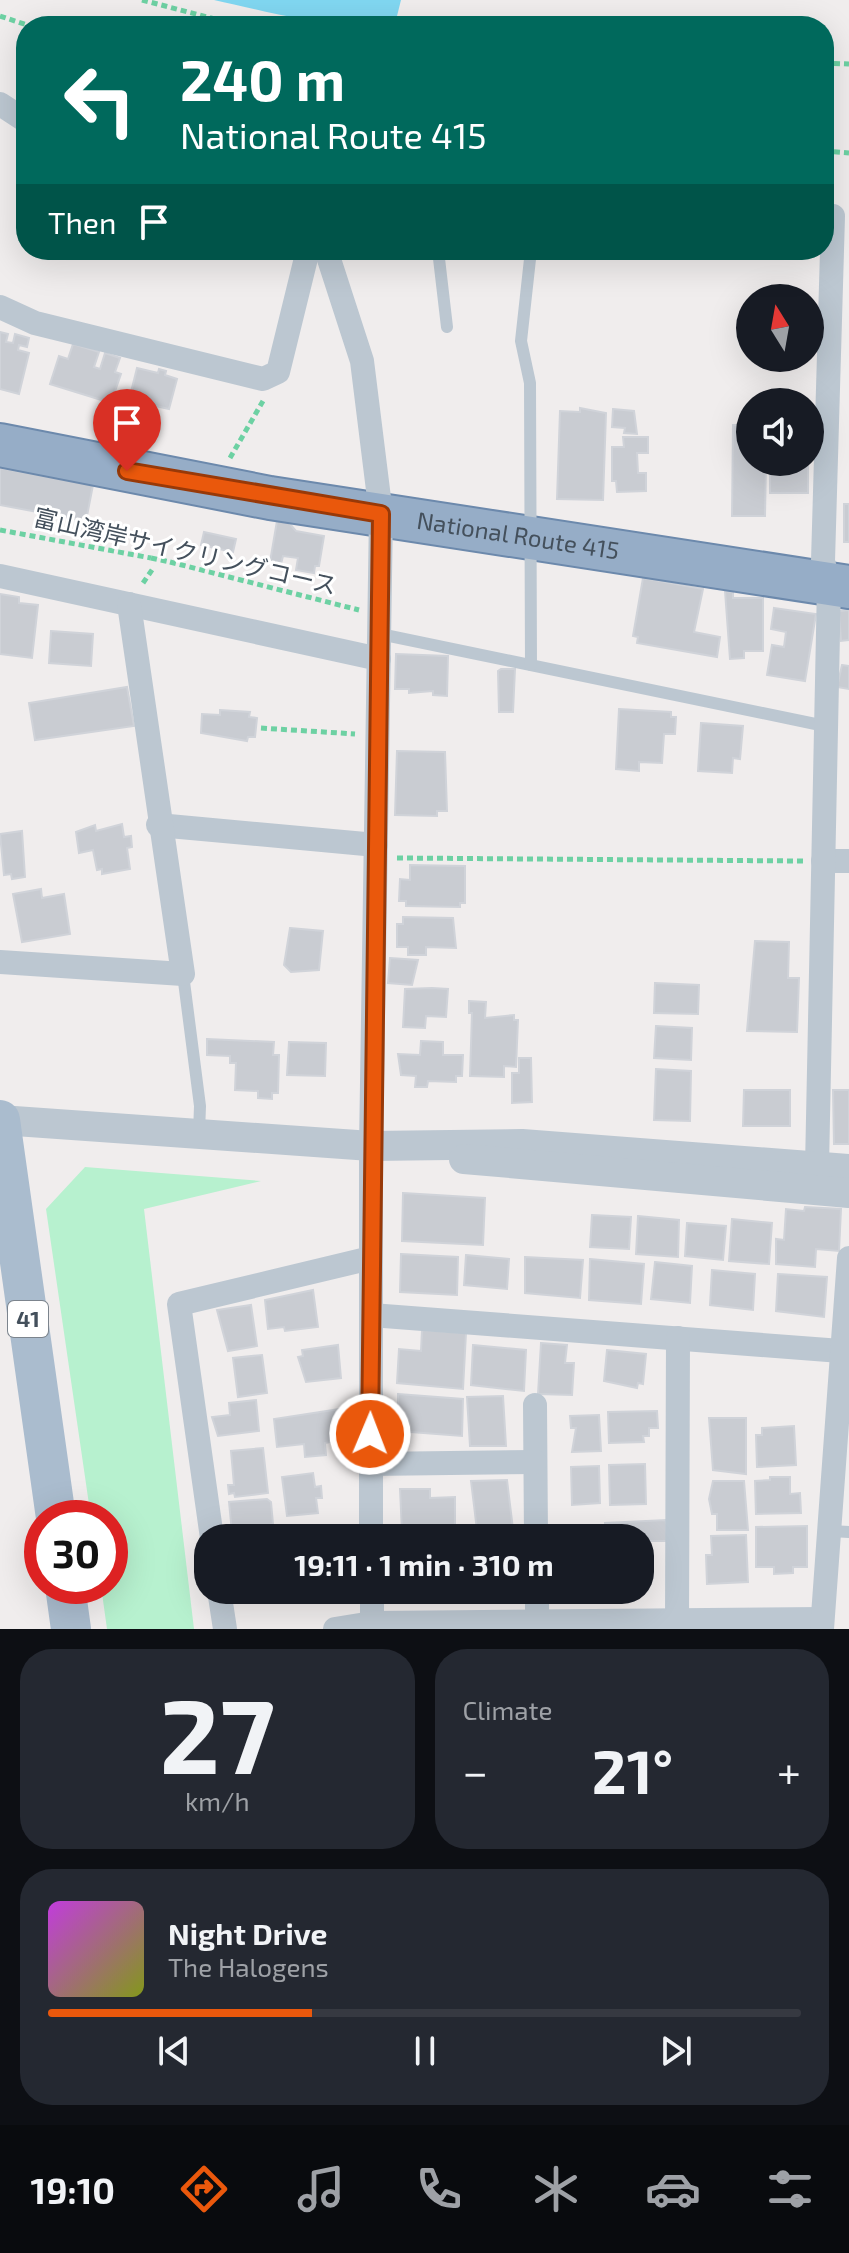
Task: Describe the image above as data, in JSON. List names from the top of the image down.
{
  "streets": {
    "highway": ["National Route 415"],
    "main road": ["41"],
    "path": ["富山湾岸サイクリングコース"]
  },
  "north": "top",
  "page": {
    "turn": ["240 m", "National Route 415"],
    "then": "Then",
    "limit": "30",
    "trip": "19:11 · 1 min · 310 m",
    "tile": [
      ["27", "km/h"],
      "Climate"
    ],
    "heat": ["−", "21°", "+"],
    "song": ["Night Drive", "The Halogens"],
    "tabs": "19:10"
  }
}
